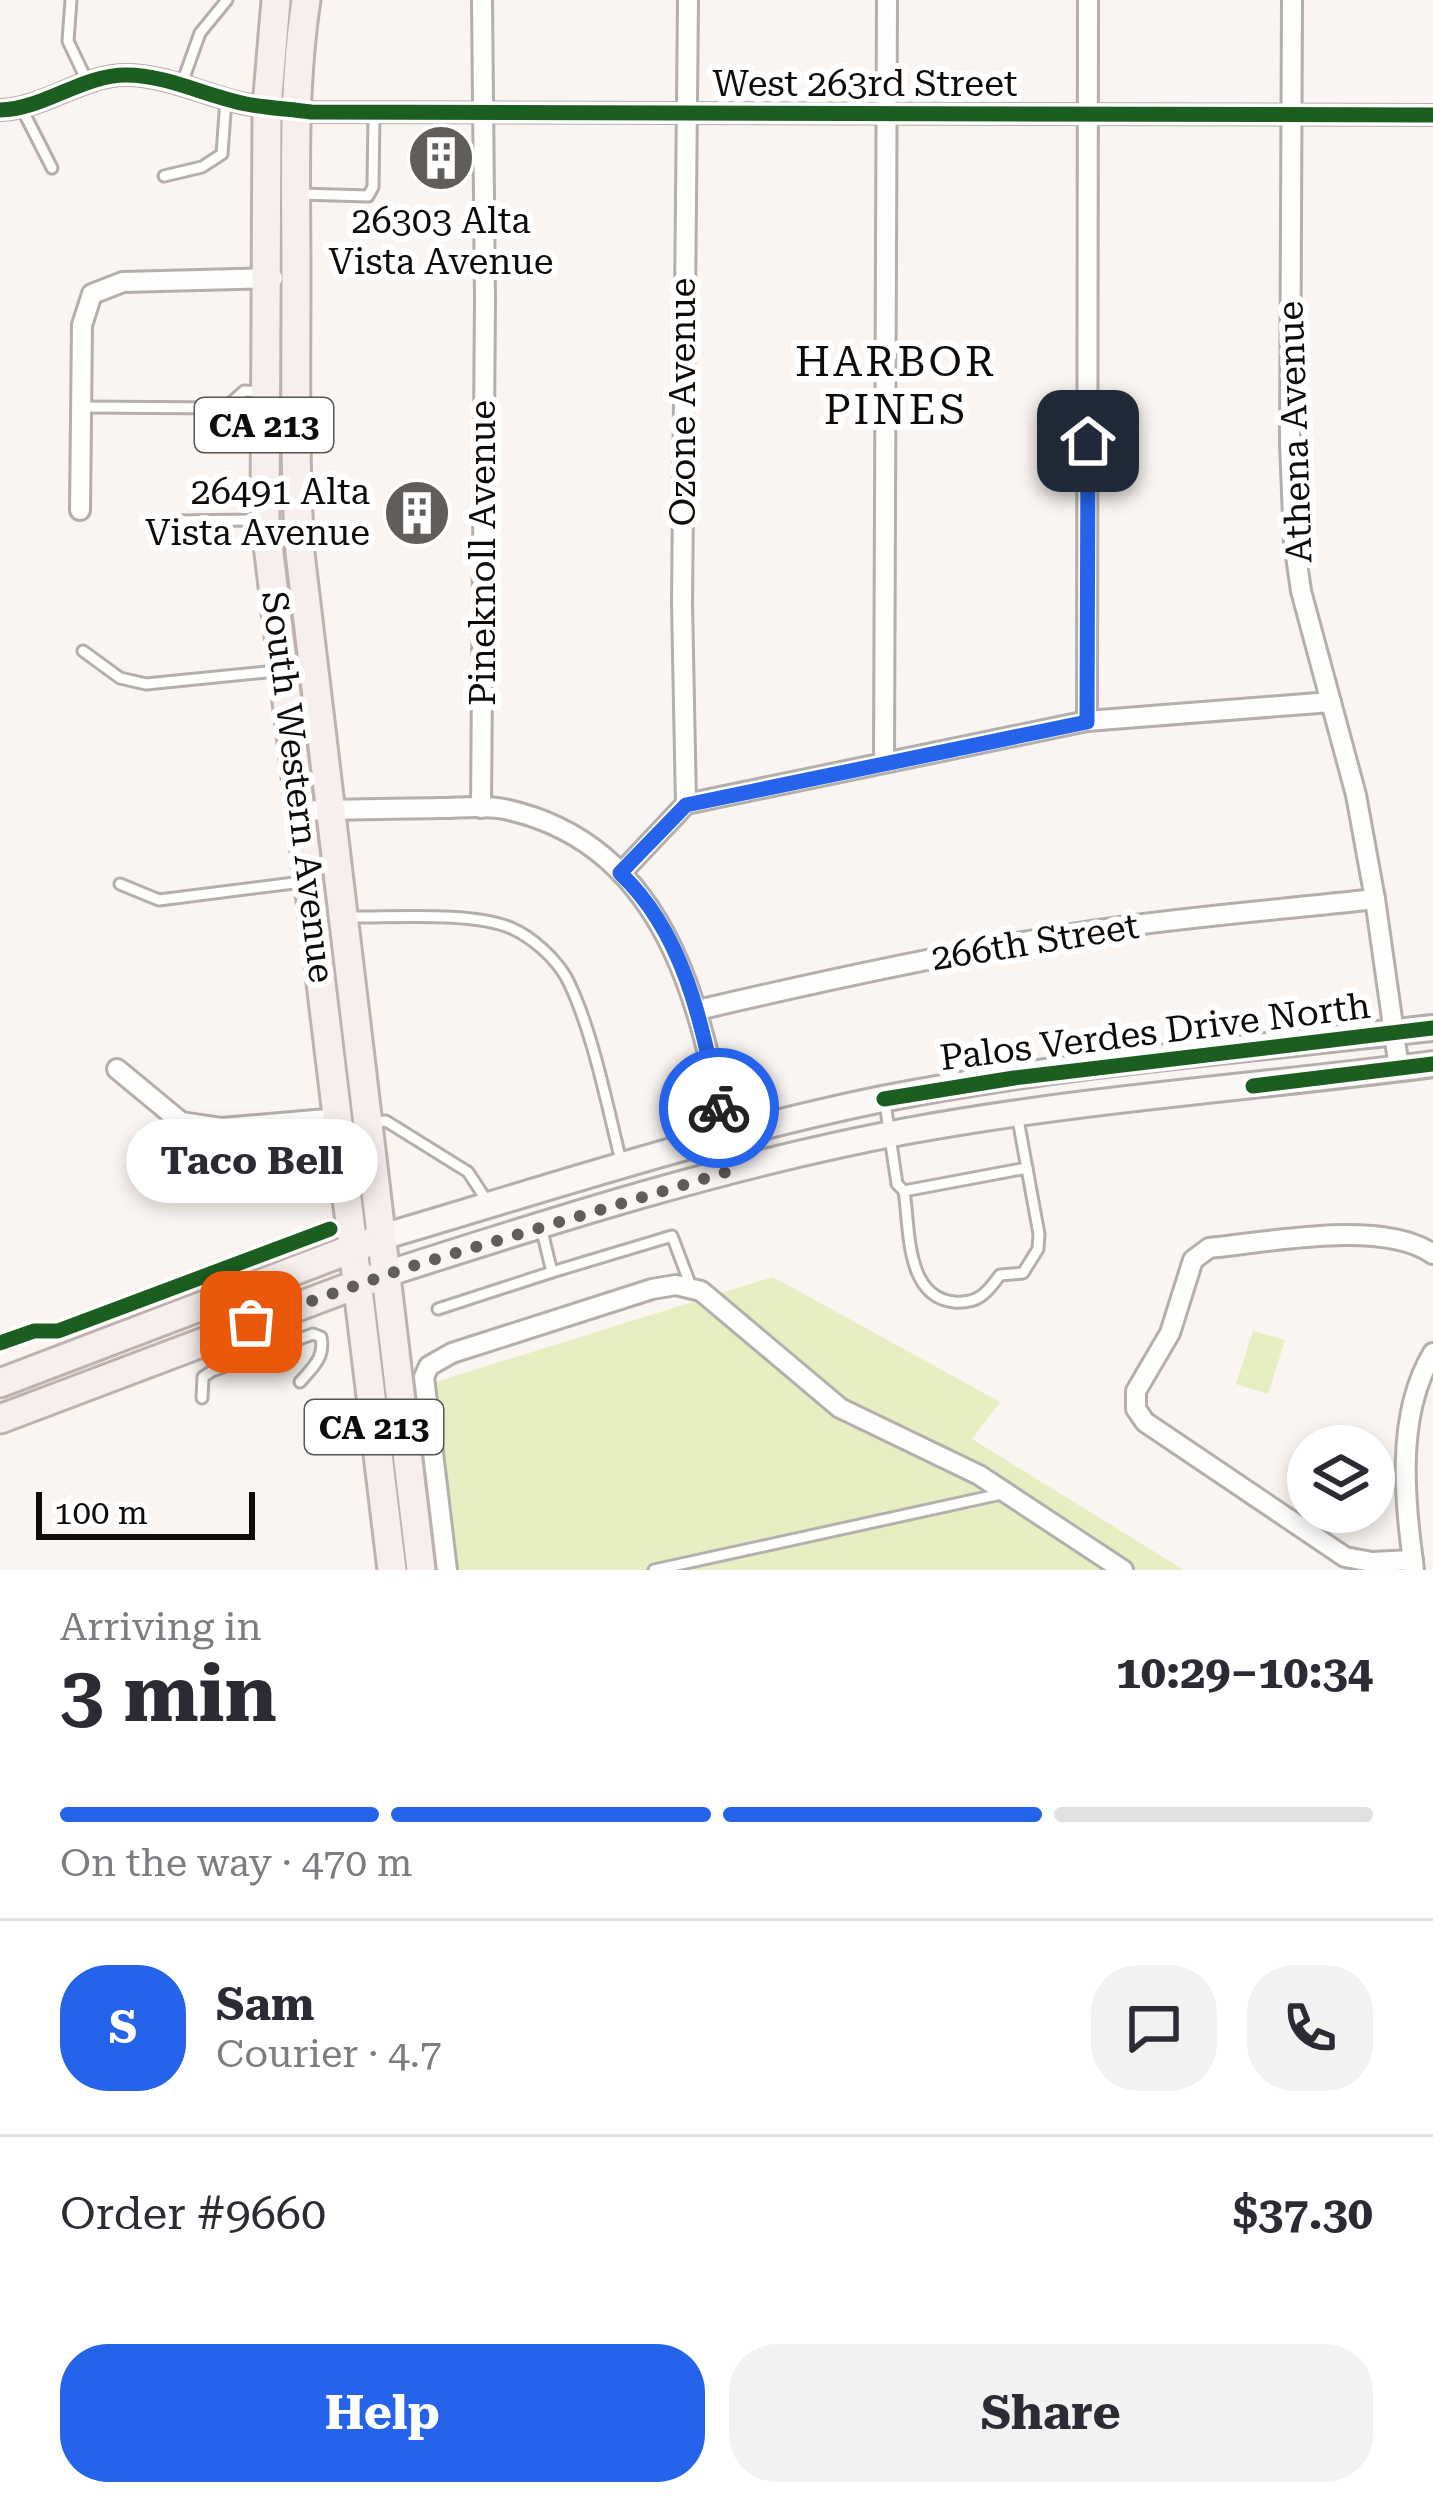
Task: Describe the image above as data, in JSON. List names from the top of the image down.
{
  "streets": {
    "main road": ["CA 213", "South Western Avenue", "Palos Verdes Drive North"],
    "street": [
      "West 263rd Street",
      "Ozone Avenue",
      "Athena Avenue",
      "Pineknoll Avenue",
      "266th Street"
    ]
  },
  "crossings": [
    ["West 263rd Street", "Ozone Avenue"],
    ["West 263rd Street", "Athena Avenue"],
    ["West 263rd Street", "Pineknoll Avenue"],
    ["West 263rd Street", "South Western Avenue"],
    ["Athena Avenue", "266th Street"],
    ["Athena Avenue", "Palos Verdes Drive North"],
    ["South Western Avenue", "Palos Verdes Drive North"]
  ],
  "districts": ["HARBOR PINES"],
  "places": {
    "building": ["26303 Alta Vista Avenue", "26491 Alta Vista Avenue"],
    "other": ["Taco Bell"]
  },
  "scale_bar": "100 m",
  "page": {
    "bubble": "Taco Bell",
    "scale": "100 m",
    "heading": ["3 min", "Arriving in", "10:29–10:34"],
    "panel": [
      "Sam",
      "Courier · 4.7",
      "Order #9660",
      "$37.30"
    ],
    "bar": "On the way · 470 m",
    "round": "S",
    "buttons": ["Help", "Share"]
  }
}
